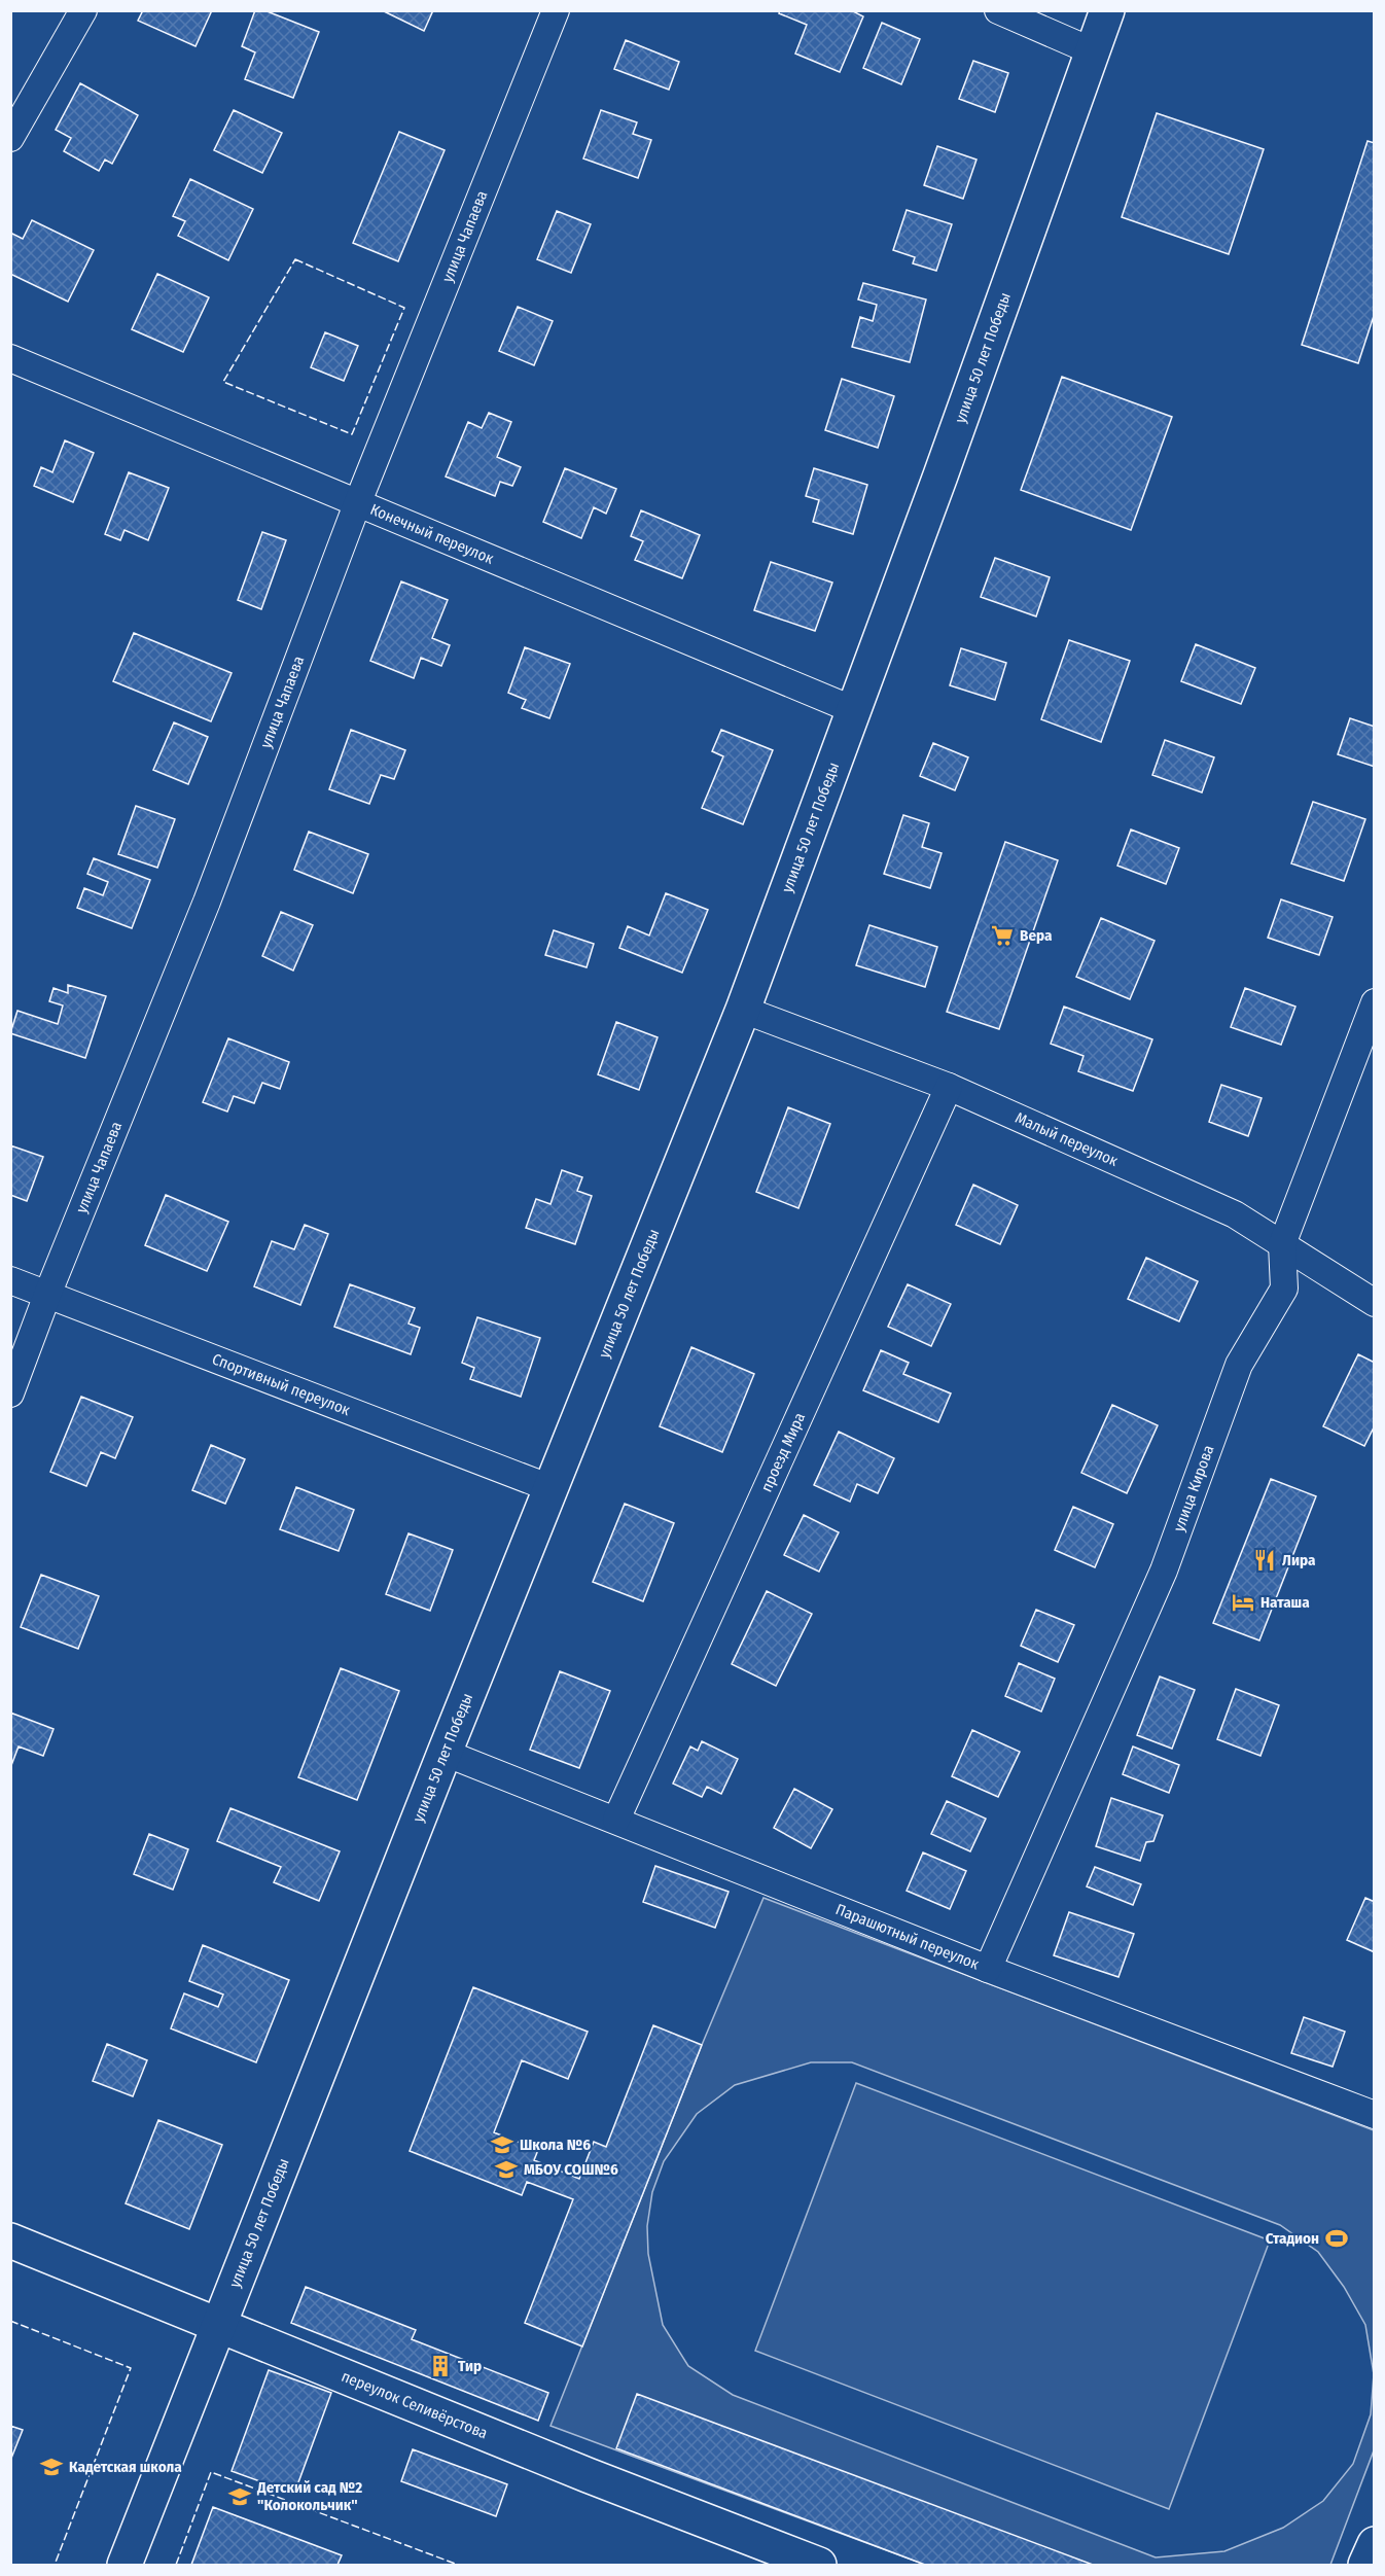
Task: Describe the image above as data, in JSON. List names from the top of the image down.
{
  "streets": {
    "street": [
      "улица Чапаева",
      "улица 50 лет Победы",
      "Конечный переулок",
      "Малый переулок",
      "Спортивный переулок",
      "проезд Мира",
      "улица Кирова",
      "Парашютный переулок",
      "переулок Селивёрстова"
    ]
  },
  "crossings": [
    ["улица Чапаева", "Конечный переулок"],
    ["улица Чапаева", "Спортивный переулок"],
    ["улица 50 лет Победы", "Конечный переулок"],
    ["улица 50 лет Победы", "Малый переулок"],
    ["улица 50 лет Победы", "Спортивный переулок"],
    ["улица 50 лет Победы", "Парашютный переулок"],
    ["улица 50 лет Победы", "переулок Селивёрстова"],
    ["Малый переулок", "проезд Мира"],
    ["Малый переулок", "улица Кирова"],
    ["проезд Мира", "Парашютный переулок"],
    ["улица Кирова", "Парашютный переулок"]
  ],
  "places": {
    "supermarket": ["Вера"],
    "restaurant": ["Лира"],
    "hotel": ["Наташа"],
    "school or university": [
      "Школа №6",
      "МБОУ СОШ№6",
      "Кадетская школа",
      "Детский сад №2 \"Колокольчик\""
    ],
    "sports": ["Стадион"],
    "building": ["Тир"]
  }
}
